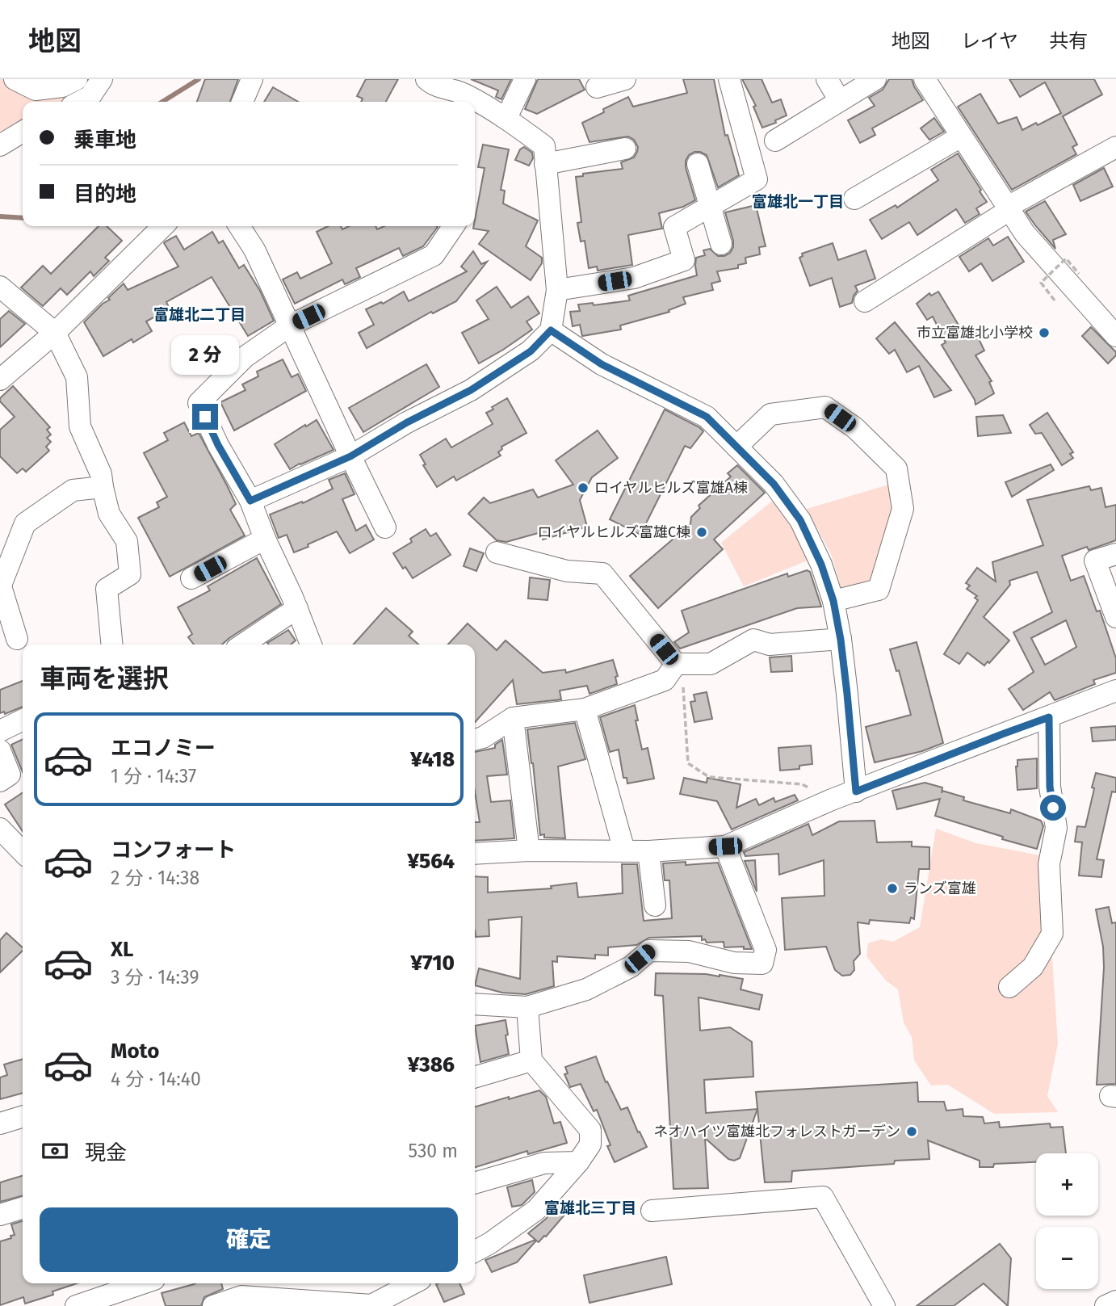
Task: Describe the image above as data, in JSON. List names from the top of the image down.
{
  "districts": ["富雄北一丁目", "富雄北二丁目", "富雄北三丁目"],
  "places": [
    "市立富雄北小学校",
    "ロイヤルヒルズ富雄A棟",
    "ロイヤルヒルズ富雄C棟",
    "ランズ富雄",
    "ネオハイツ富雄北フォレストガーデン"
  ],
  "page": {
    "header": "地図",
    "nav": ["地図", "レイヤ", "共有"],
    "banner": ["乗車地", "目的地"],
    "bubble": "2 分",
    "heading": "車両を選択",
    "list": [
      {
        "name": "エコノミー",
        "note": "1 分 · 14:37",
        "value": "¥418"
      },
      {
        "name": "コンフォート",
        "note": "2 分 · 14:38",
        "value": "¥564"
      },
      {
        "name": "XL",
        "note": "3 分 · 14:39",
        "value": "¥710"
      },
      {
        "name": "Moto",
        "note": "4 分 · 14:40",
        "value": "¥386"
      }
    ],
    "pay": ["現金", "530 m"],
    "map_buttons": ["+", "−"],
    "buttons": "確定"
  }
}
